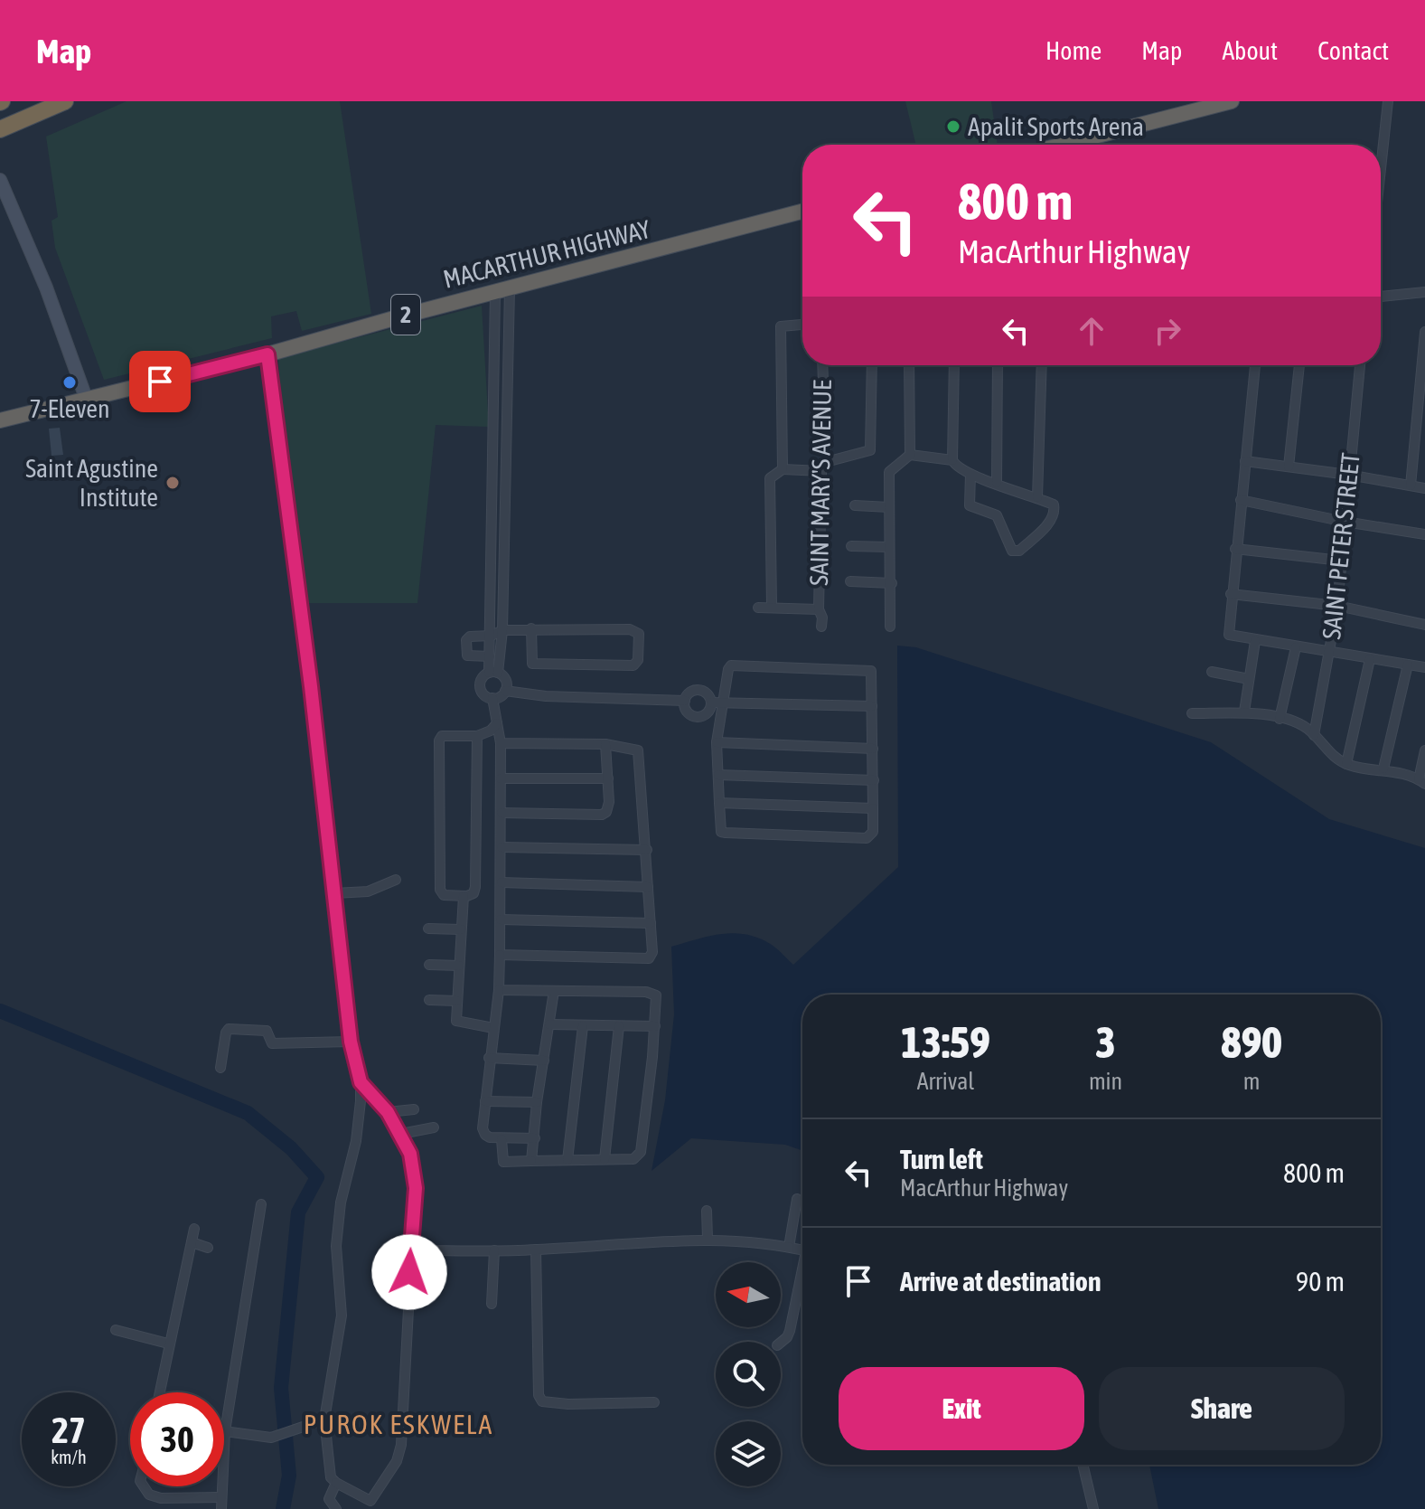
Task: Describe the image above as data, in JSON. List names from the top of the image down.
{
  "streets": {
    "highway": ["MACARTHUR HIGHWAY", "2"],
    "street": ["SAINT MARY'S AVENUE", "SAINT PETER STREET"]
  },
  "districts": ["PUROK ESKWELA"],
  "places": ["Apalit Sports Arena", "7-Eleven", "Saint Agustine Institute"],
  "north": "left",
  "page": {
    "header": "Map",
    "nav": [
      "Home",
      "Map",
      "About",
      "Contact"
    ],
    "turn": ["800 m", "MacArthur Highway"],
    "eta": [
      "13:59",
      "Arrival",
      "3",
      "min",
      "890",
      "m"
    ],
    "list": [
      {
        "name": "Turn left",
        "note": "MacArthur Highway",
        "value": "800 m"
      },
      {
        "name": "Arrive at destination",
        "value": "90 m"
      }
    ],
    "buttons": ["Exit", "Share"],
    "speed": "27 km/h",
    "limit": "30"
  }
}
